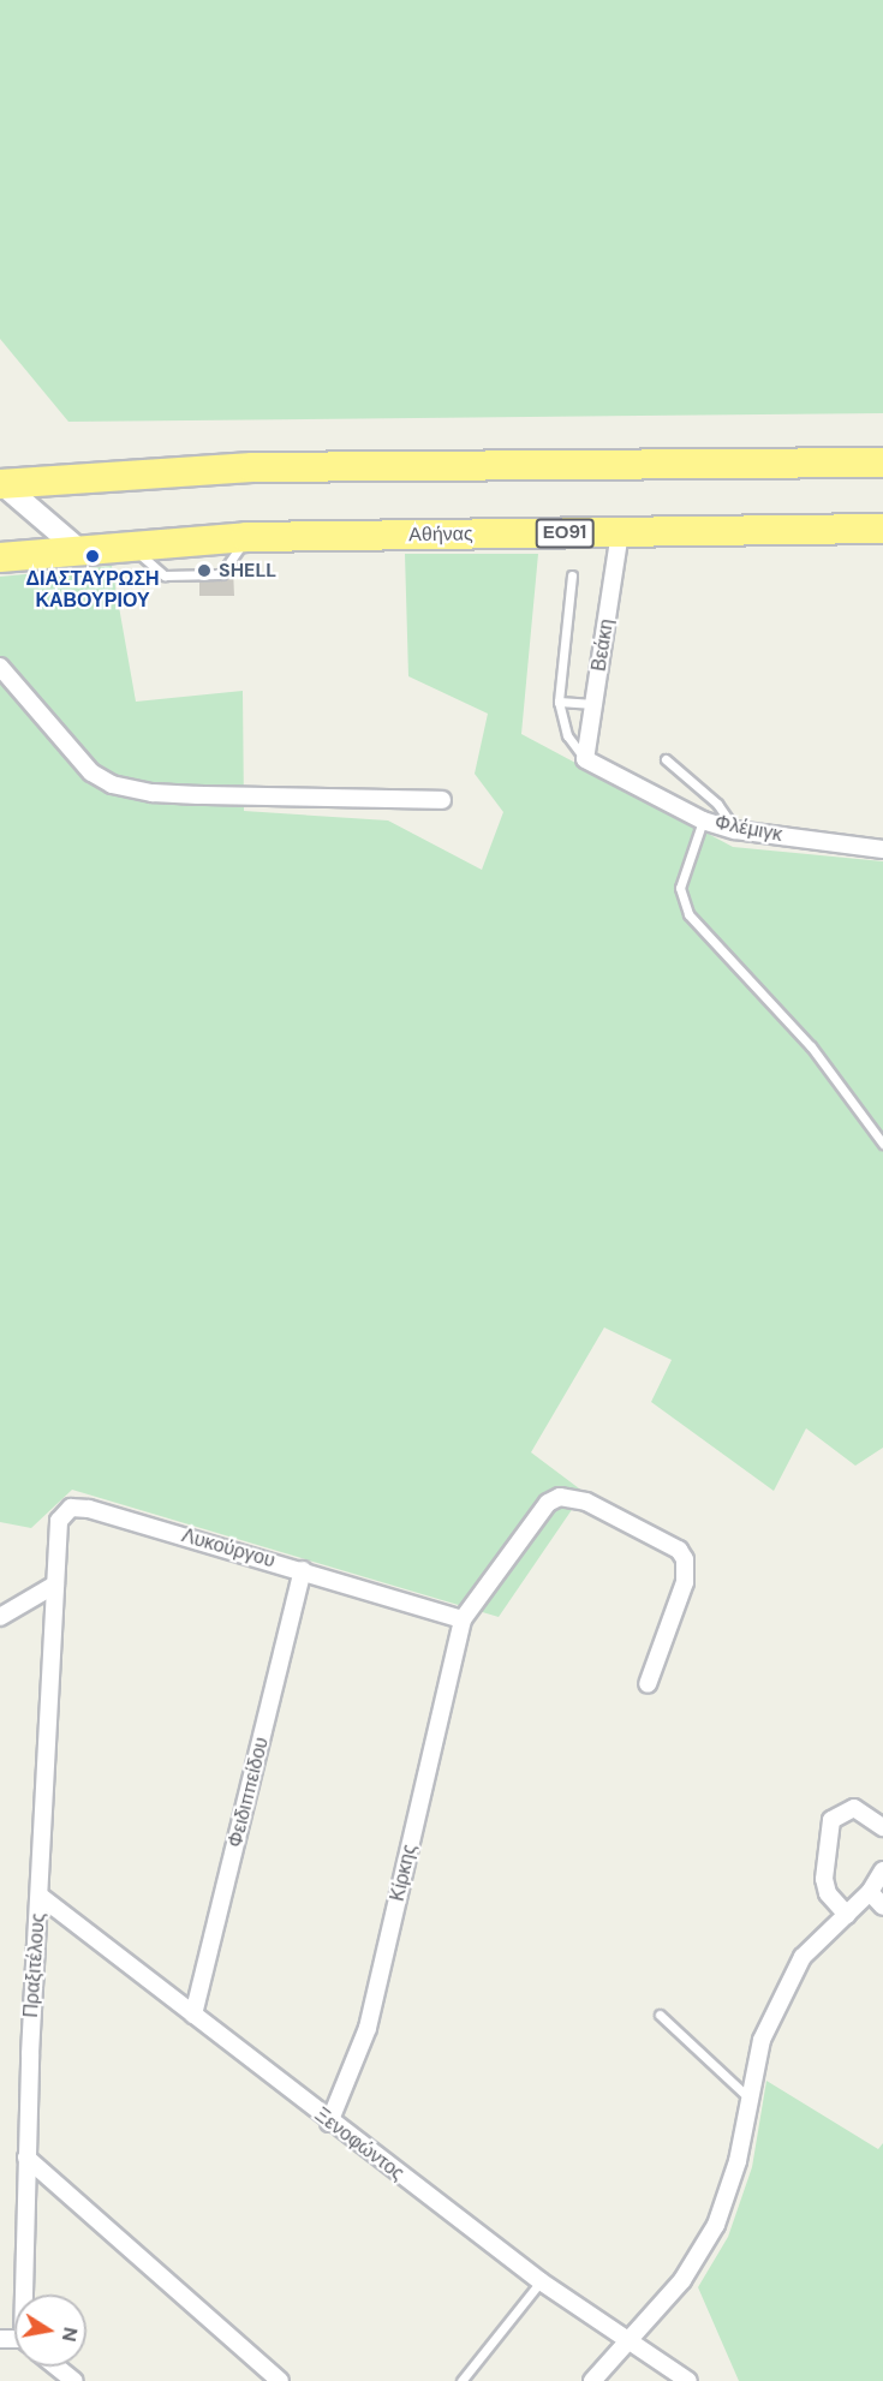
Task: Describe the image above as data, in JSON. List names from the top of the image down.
{
  "streets": {
    "highway": ["ΕΟ91", "Αθήνας"],
    "street": [
      "Βεάκη",
      "Φλέμιγκ",
      "Λυκούργου",
      "Φειδιππείδου",
      "Κίρκης",
      "Πραξιτέλους",
      "Ξενοφώντος"
    ]
  },
  "crossings": [
    ["Αθήνας", "Βεάκη"],
    ["Βεάκη", "Φλέμιγκ"],
    ["Λυκούργου", "Φειδιππείδου"],
    ["Λυκούργου", "Κίρκης"],
    ["Λυκούργου", "Πραξιτέλους"],
    ["Φειδιππείδου", "Ξενοφώντος"],
    ["Κίρκης", "Ξενοφώντος"],
    ["Πραξιτέλους", "Ξενοφώντος"]
  ],
  "places": ["ΔΙΑΣΤΑΥΡΩΣΗ ΚΑΒΟΥΡΙΟΥ", "SHELL"],
  "north": "right"
}
